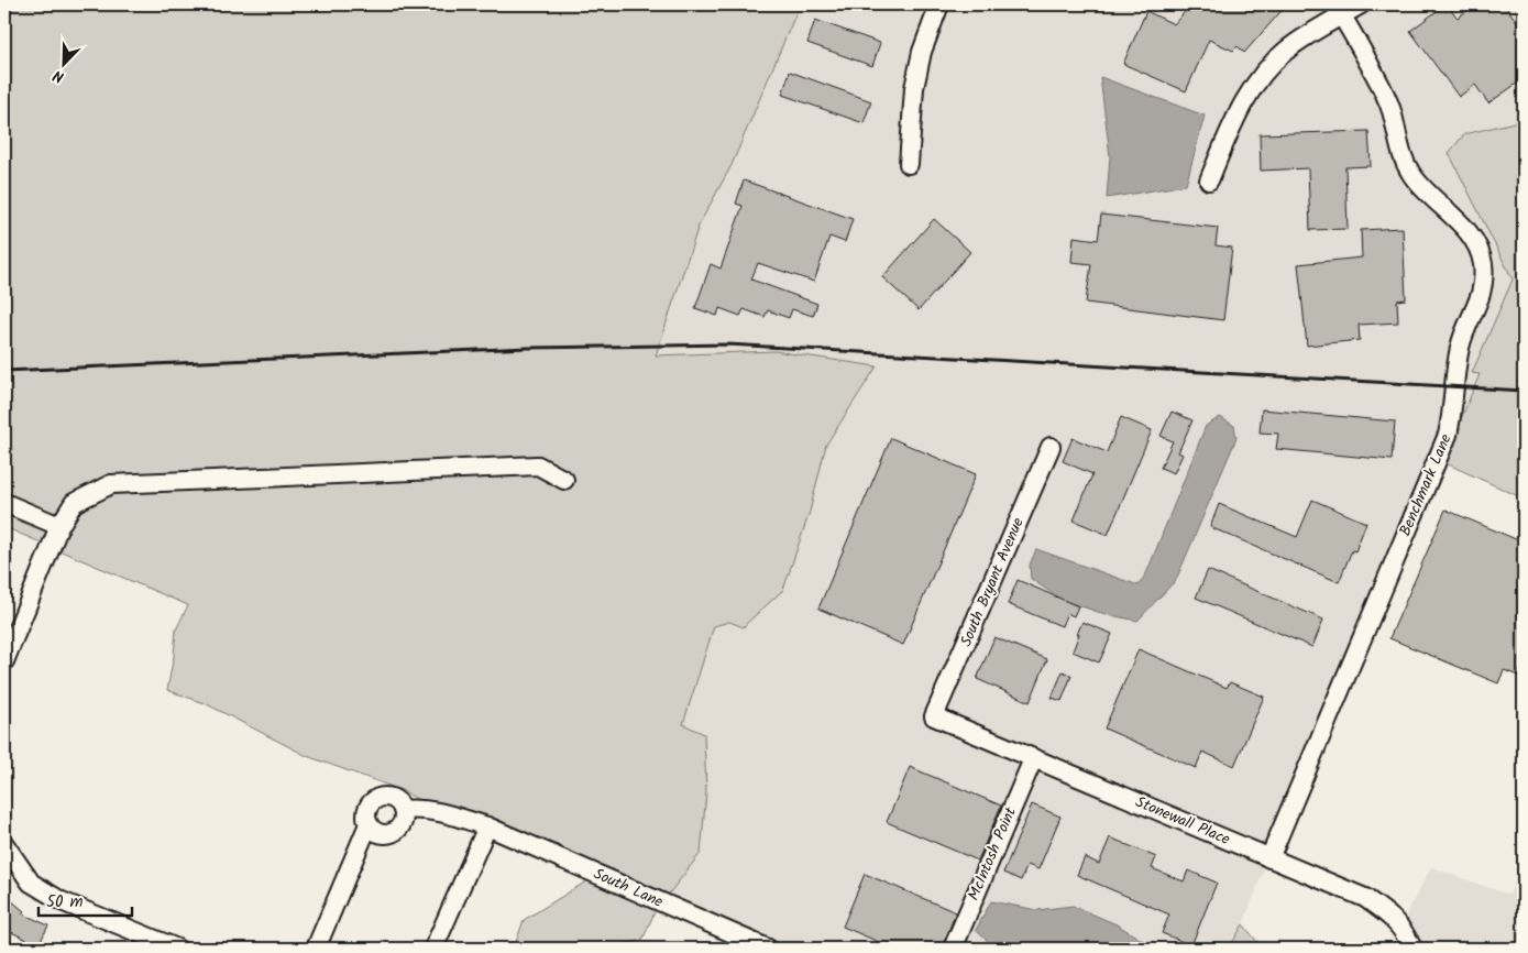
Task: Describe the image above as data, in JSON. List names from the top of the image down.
{
  "streets": {
    "street": [
      "Benchmark Lane",
      "South Bryant Avenue",
      "Stonewall Place",
      "McIntosh Point",
      "South Lane"
    ]
  },
  "crossings": [
    ["Benchmark Lane", "Stonewall Place"],
    ["South Bryant Avenue", "Stonewall Place"],
    ["Stonewall Place", "McIntosh Point"]
  ],
  "scale_bar": "50 m",
  "north": "bottom left"
}
